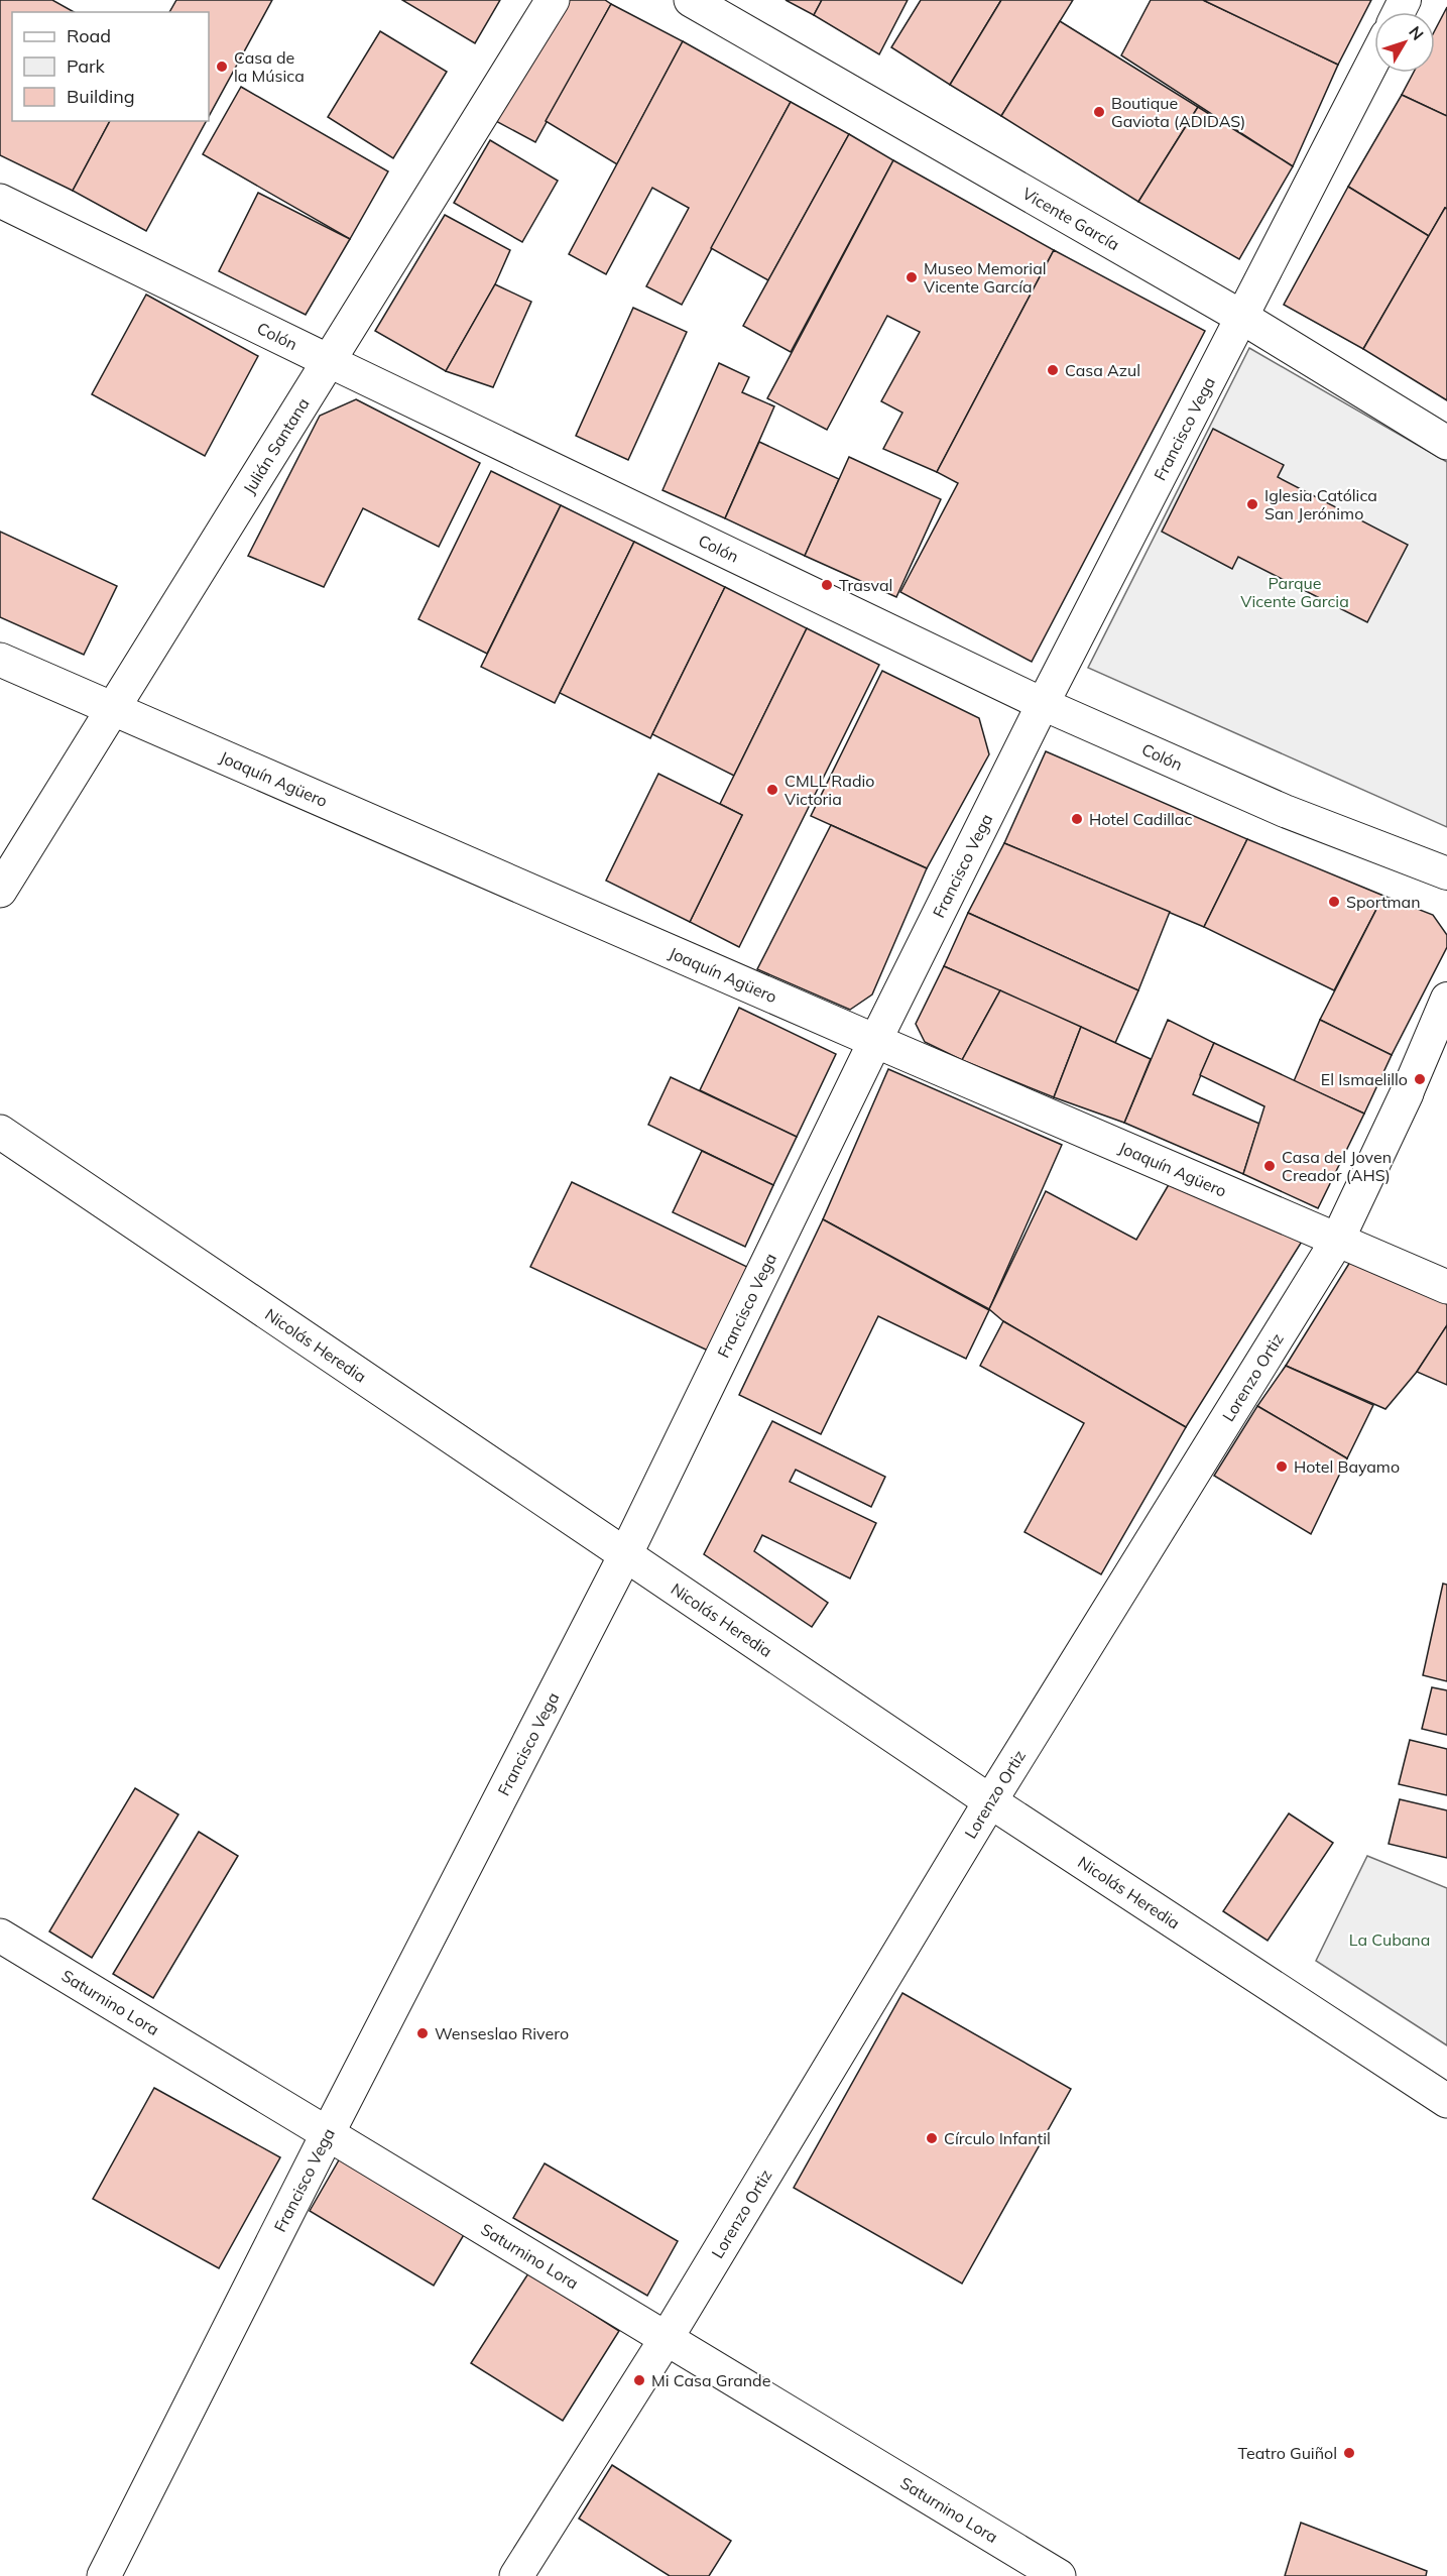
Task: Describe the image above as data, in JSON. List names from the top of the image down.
{
  "streets": {
    "street": [
      "Vicente García",
      "Colón",
      "Francisco Vega",
      "Julián Santana",
      "Joaquín Agüero",
      "Nicolás Heredia",
      "Lorenzo Ortiz",
      "Saturnino Lora"
    ]
  },
  "crossings": [
    ["Vicente García", "Francisco Vega"],
    ["Colón", "Francisco Vega"],
    ["Colón", "Julián Santana"],
    ["Francisco Vega", "Joaquín Agüero"],
    ["Francisco Vega", "Nicolás Heredia"],
    ["Francisco Vega", "Saturnino Lora"],
    ["Julián Santana", "Joaquín Agüero"],
    ["Joaquín Agüero", "Lorenzo Ortiz"],
    ["Nicolás Heredia", "Lorenzo Ortiz"],
    ["Lorenzo Ortiz", "Saturnino Lora"]
  ],
  "parks": ["Parque Vicente Garcia", "La Cubana"],
  "places": [
    "Casa de la Música",
    "Boutique Gaviota (ADIDAS)",
    "Museo Memorial Vicente García",
    "Casa Azul",
    "Iglesia Católica San Jerónimo",
    "Trasval",
    "CMLL Radio Victoria",
    "Hotel Cadillac",
    "Sportman",
    "El Ismaelillo",
    "Casa del Joven Creador (AHS)",
    "Hotel Bayamo",
    "Wenseslao Rivero",
    "Círculo Infantil",
    "Mi Casa Grande",
    "Teatro Guiñol"
  ],
  "legend": ["Road", "Park", "Building"],
  "north": "top right"
}
